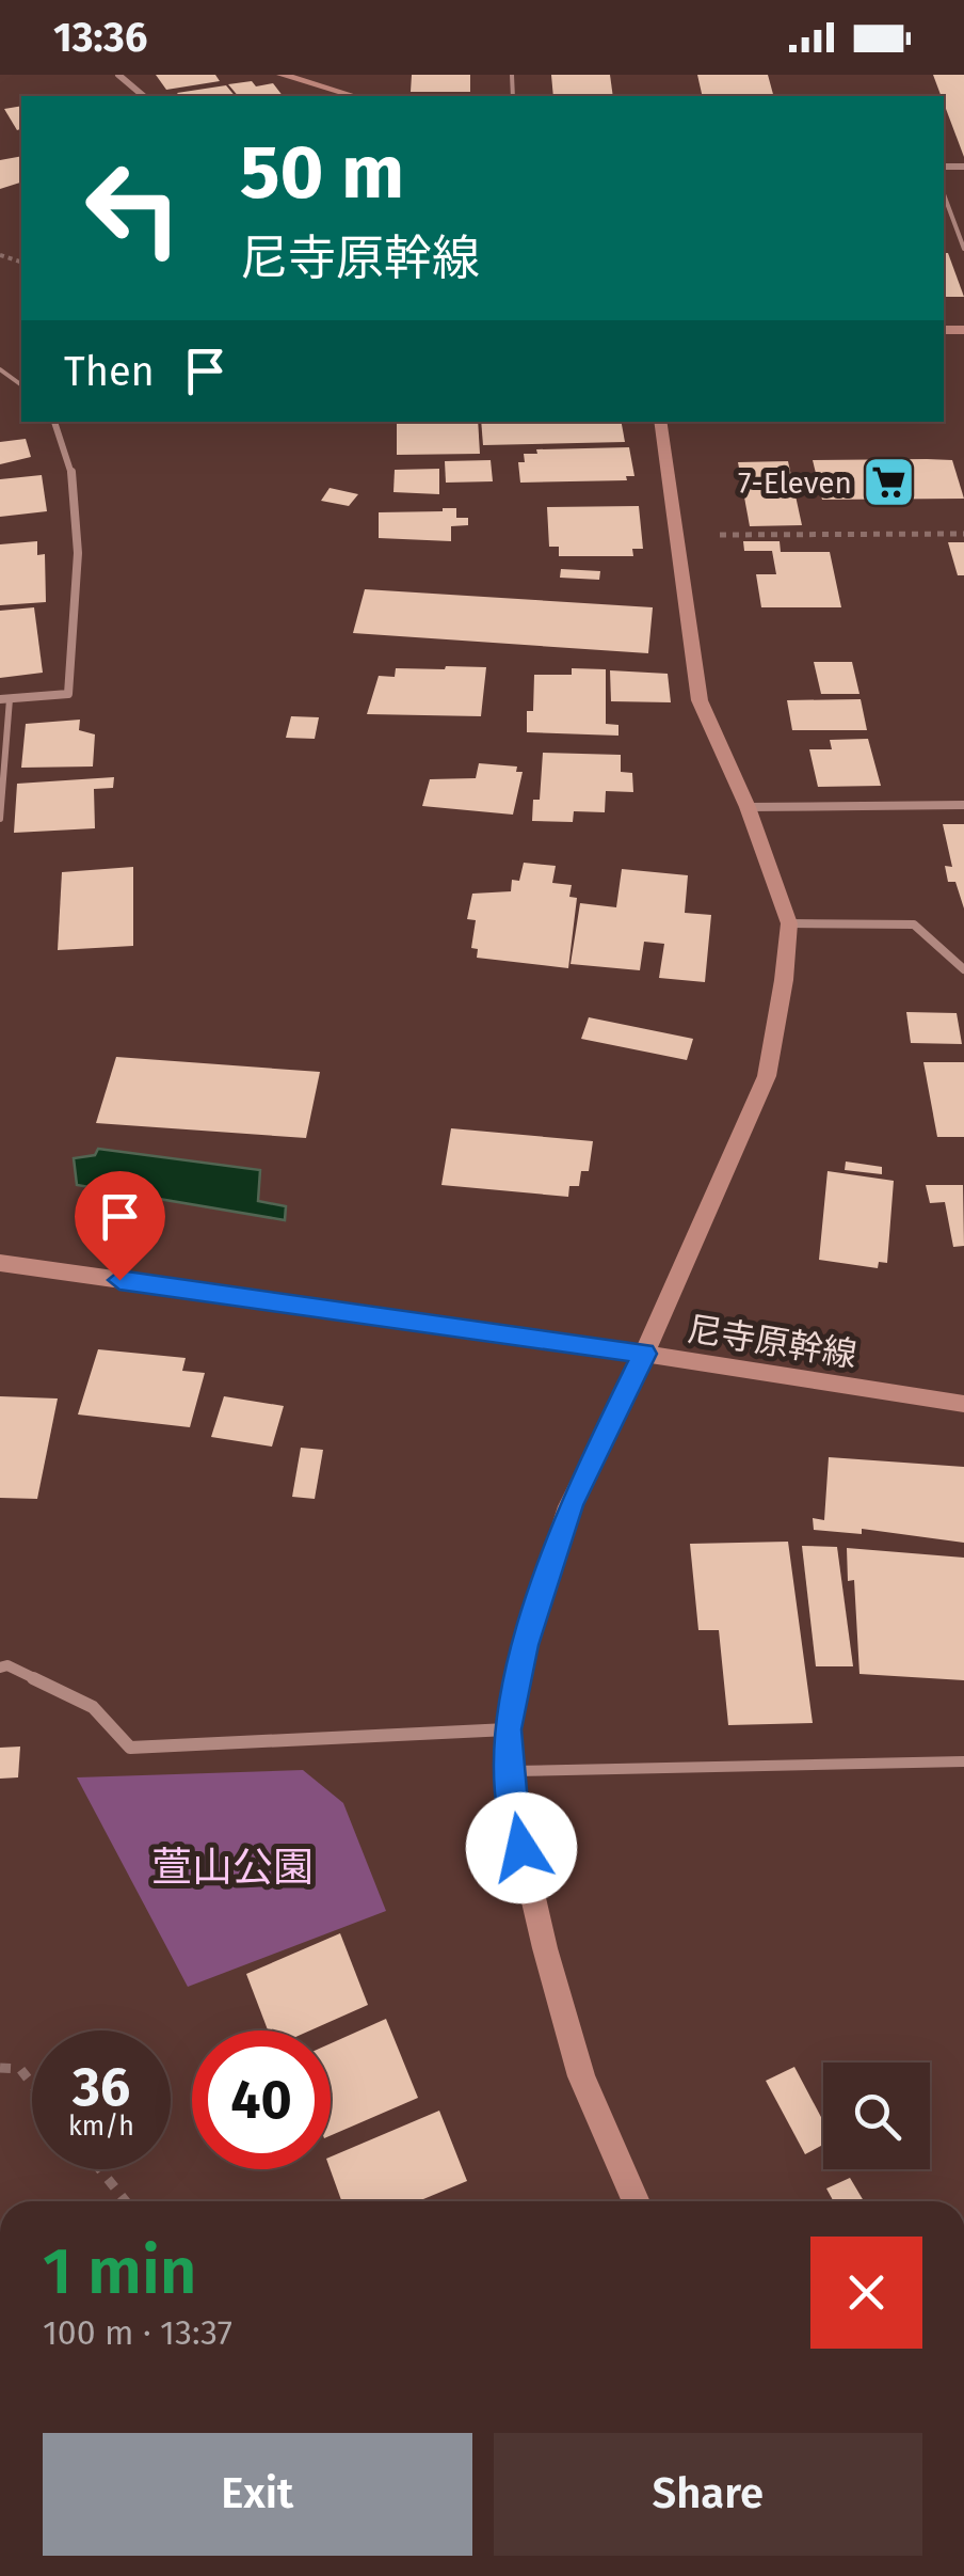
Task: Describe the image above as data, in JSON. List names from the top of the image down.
{
  "streets": {
    "street": ["尼寺原幹線"]
  },
  "parks": ["萱山公園"],
  "places": {
    "supermarket": ["7-Eleven"]
  },
  "page": {
    "status": "13:36",
    "turn": ["50 m", "尼寺原幹線"],
    "then": "Then",
    "speed": "36 km/h",
    "limit": "40",
    "heading": ["1 min", "100 m · 13:37"],
    "buttons": ["Exit", "Share"]
  }
}
